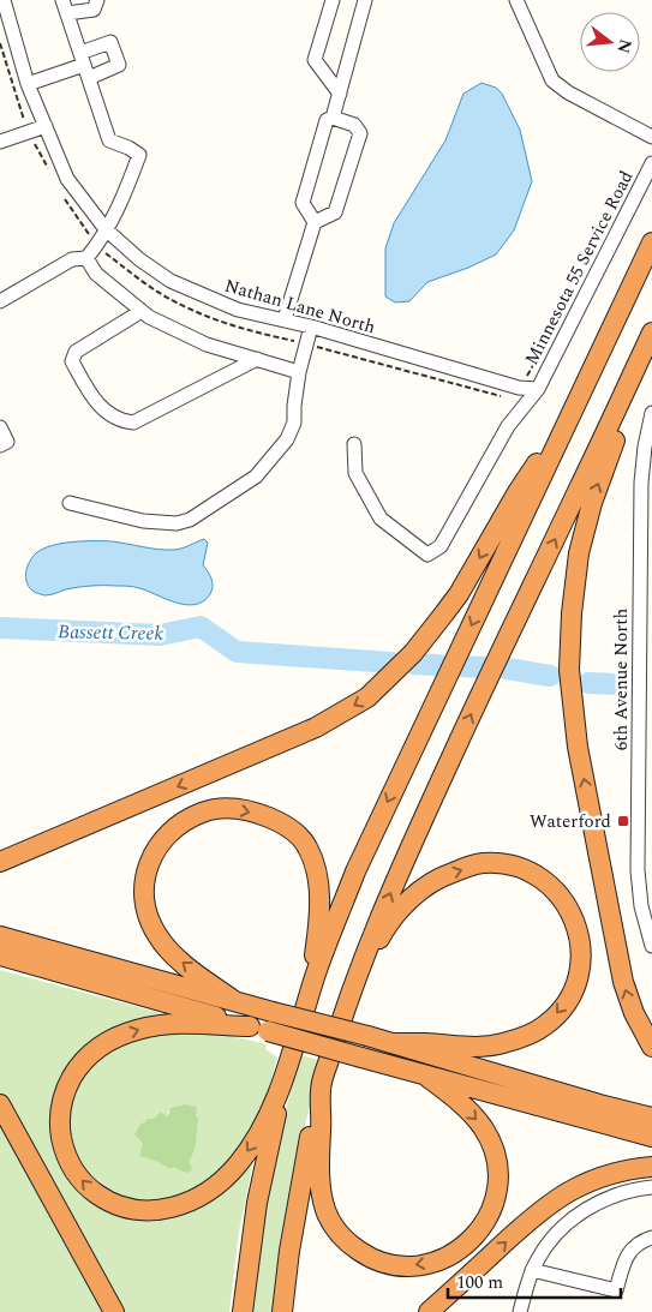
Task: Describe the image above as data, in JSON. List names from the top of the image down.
{
  "streets": {
    "street": ["Minnesota 55 Service Road", "Nathan Lane North", "6th Avenue North"]
  },
  "crossings": [
    ["Minnesota 55 Service Road", "Nathan Lane North"]
  ],
  "water": ["Bassett Creek"],
  "places": {
    "transit": ["Waterford"]
  },
  "scale_bar": "100 m",
  "north": "right"
}
